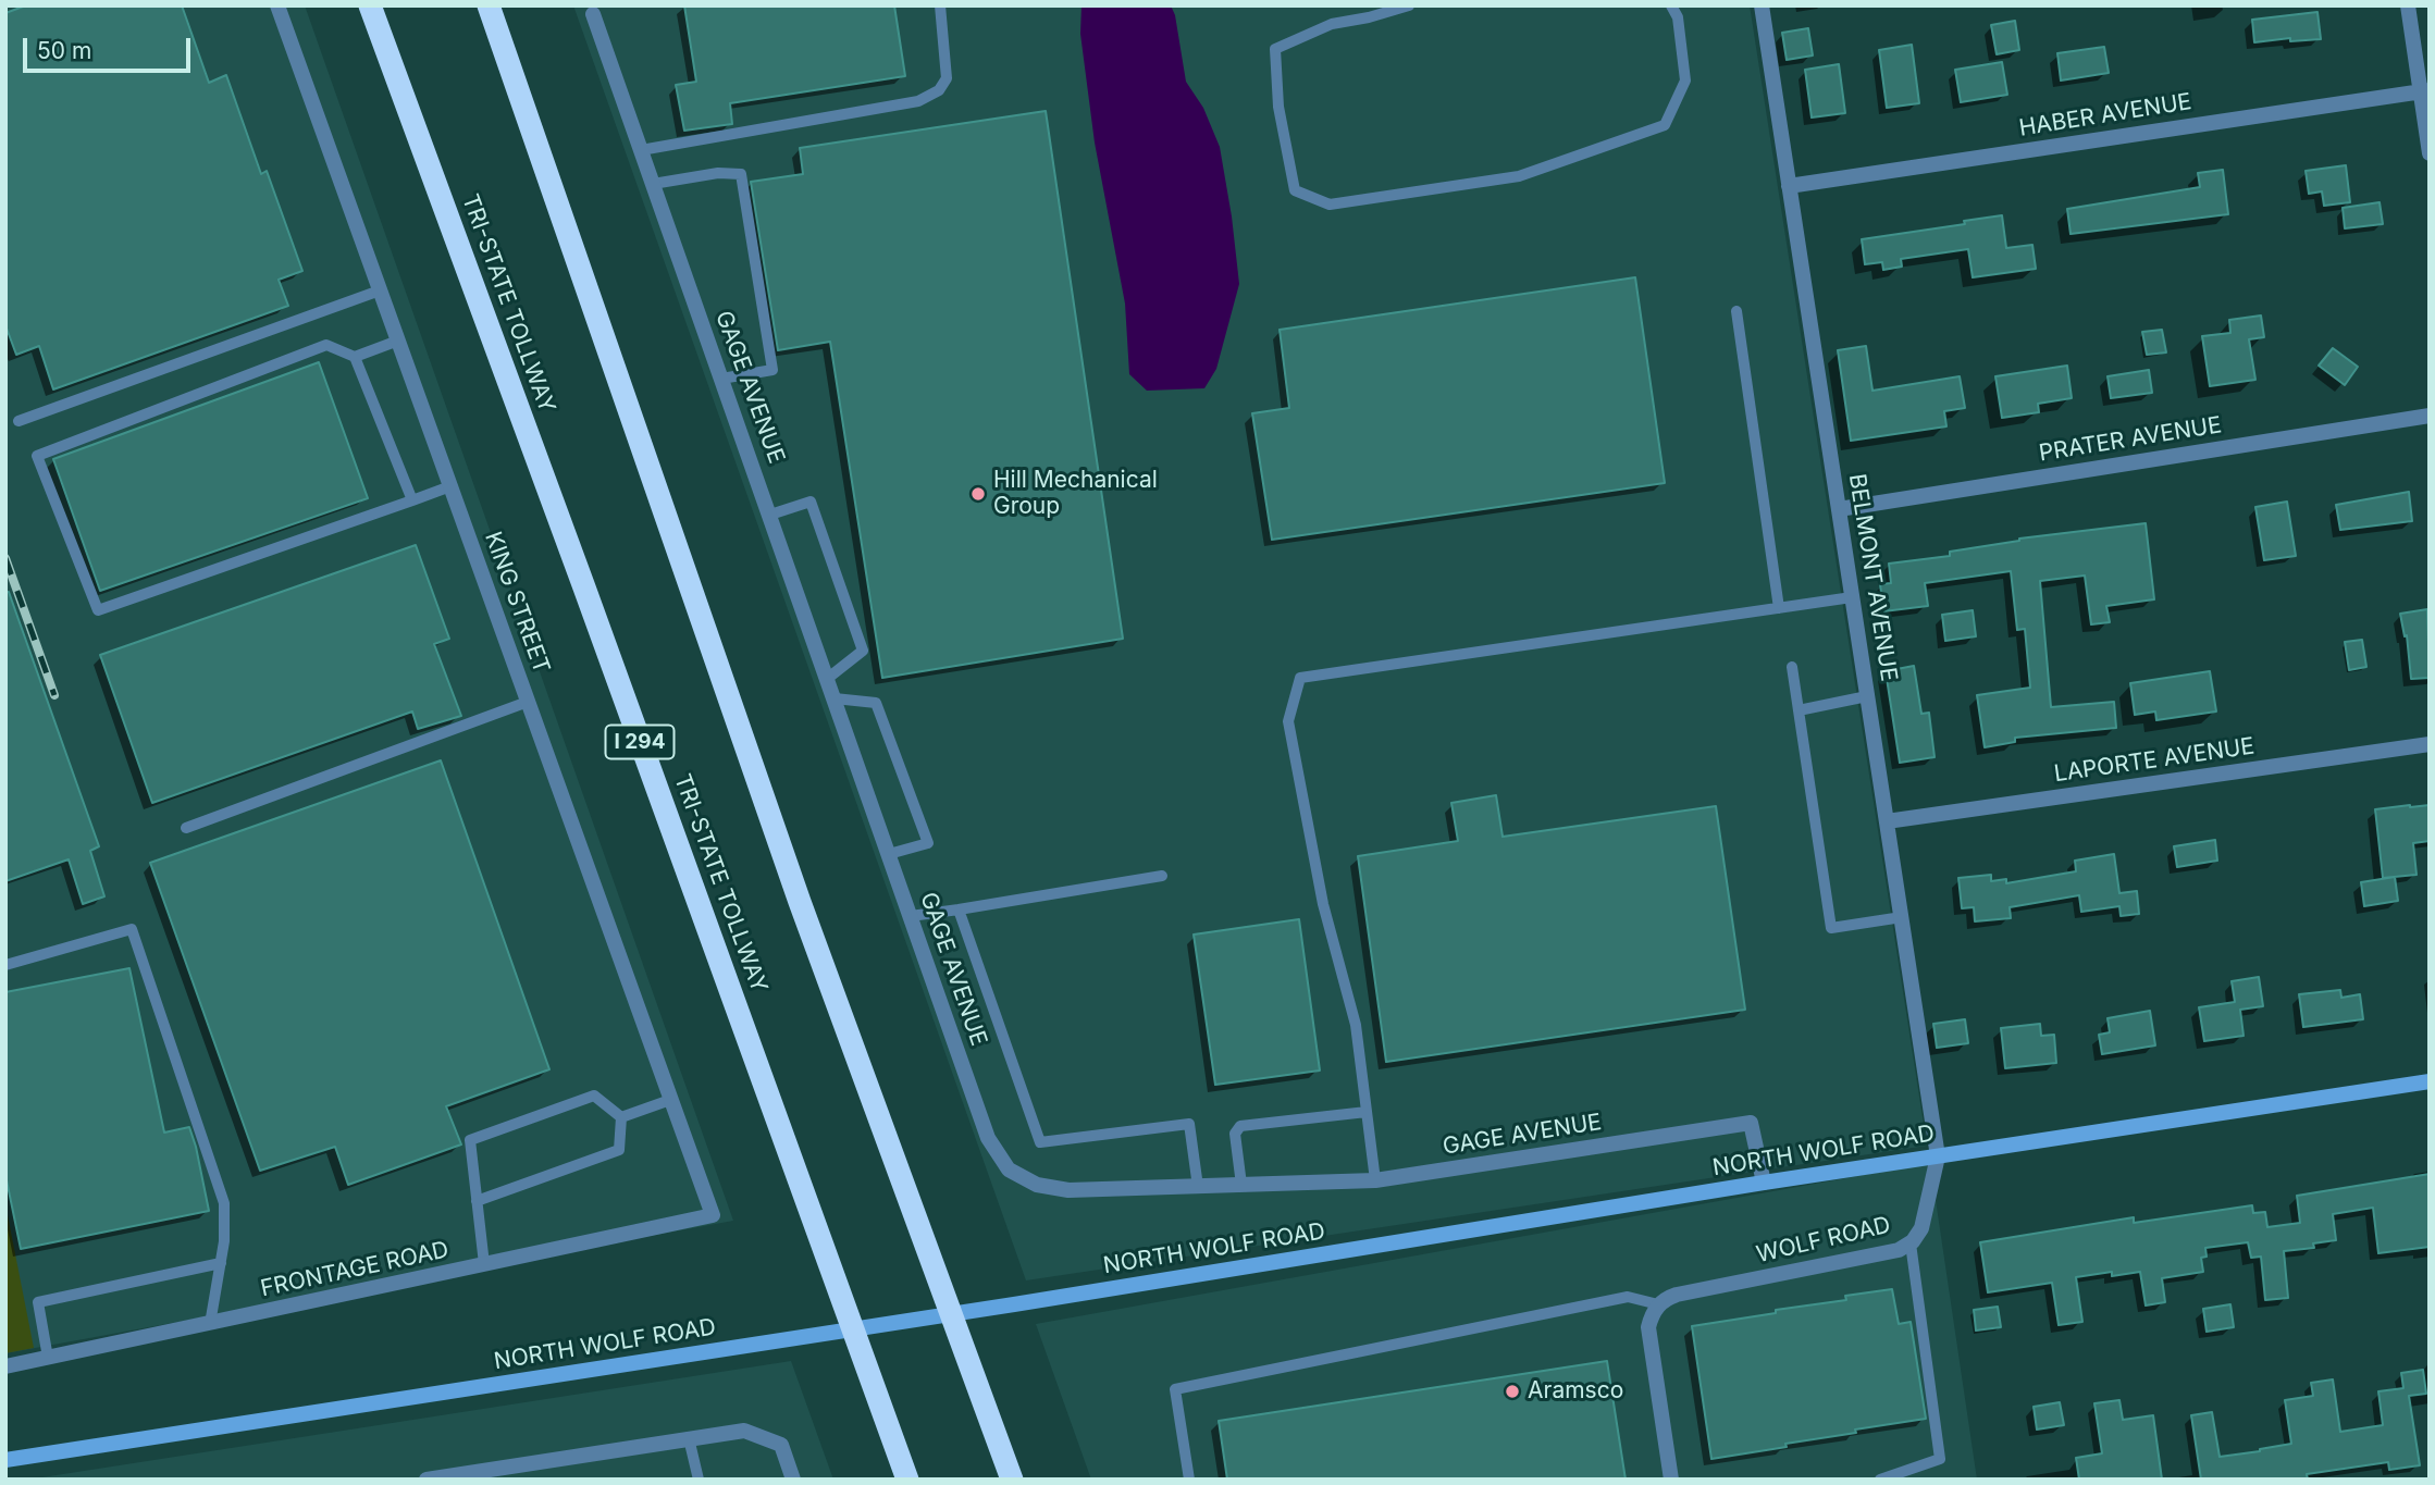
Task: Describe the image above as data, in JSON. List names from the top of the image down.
{
  "streets": {
    "highway": ["TRI-STATE TOLLWAY", "I 294"],
    "main road": ["NORTH WOLF ROAD"],
    "street": [
      "HABER AVENUE",
      "GAGE AVENUE",
      "PRATER AVENUE",
      "BELMONT AVENUE",
      "KING STREET",
      "LAPORTE AVENUE",
      "WOLF ROAD",
      "FRONTAGE ROAD"
    ]
  },
  "crossings": [
    ["HABER AVENUE", "BELMONT AVENUE"],
    ["GAGE AVENUE", "NORTH WOLF ROAD"],
    ["PRATER AVENUE", "BELMONT AVENUE"],
    ["BELMONT AVENUE", "LAPORTE AVENUE"],
    ["BELMONT AVENUE", "NORTH WOLF ROAD"],
    ["BELMONT AVENUE", "WOLF ROAD"],
    ["KING STREET", "FRONTAGE ROAD"],
    ["NORTH WOLF ROAD", "WOLF ROAD"]
  ],
  "places": ["Hill Mechanical Group", "Aramsco"],
  "scale_bar": "50 m"
}
